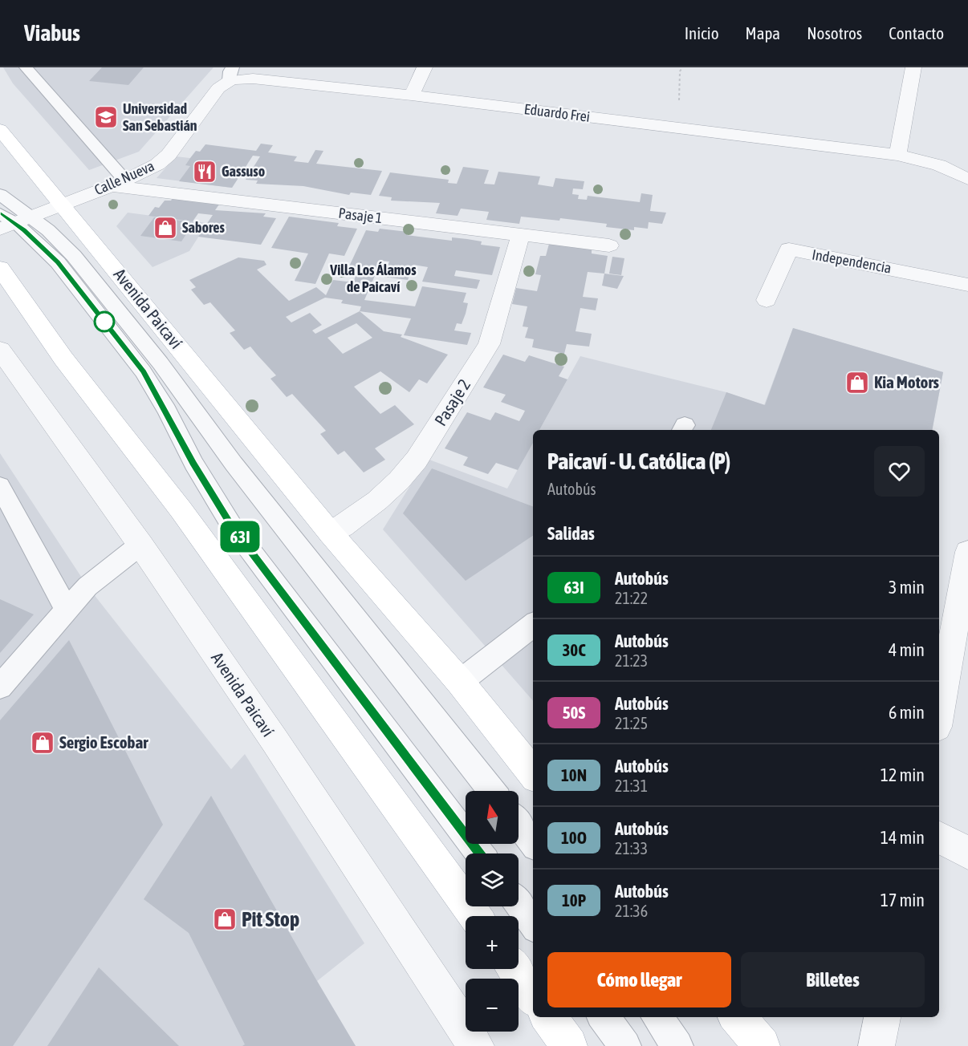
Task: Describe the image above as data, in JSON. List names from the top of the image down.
{
  "streets": {
    "main road": ["Avenida Paicaví"],
    "street": [
      "Eduardo Frei",
      "Calle Nueva",
      "Pasaje 1",
      "Independencia",
      "Pasaje 2"
    ]
  },
  "crossings": [
    ["Eduardo Frei", "Calle Nueva"],
    ["Calle Nueva", "Pasaje 1"],
    ["Calle Nueva", "Avenida Paicaví"],
    ["Pasaje 1", "Pasaje 2"],
    ["Avenida Paicaví", "Pasaje 2"]
  ],
  "districts": ["Villa Los Álamos de Paicaví"],
  "places": {
    "school or university": ["Universidad San Sebastián"],
    "restaurant": ["Gassuso"],
    "shop": [
      "Sabores",
      "Kia Motors",
      "Sergio Escobar",
      "Pit Stop"
    ]
  },
  "lines": ["bus line 63I"],
  "north": "top",
  "page": {
    "header": "Viabus",
    "nav": [
      "Inicio",
      "Mapa",
      "Nosotros",
      "Contacto"
    ],
    "on_map": "63I",
    "heading": [
      ["Paicaví - U. Católica (P)", "Autobús"],
      "Salidas"
    ],
    "list": [
      {
        "mark": "63I",
        "name": "Autobús",
        "note": "21:22",
        "value": "3 min"
      },
      {
        "mark": "30C",
        "name": "Autobús",
        "note": "21:23",
        "value": "4 min"
      },
      {
        "mark": "50S",
        "name": "Autobús",
        "note": "21:25",
        "value": "6 min"
      },
      {
        "mark": "10N",
        "name": "Autobús",
        "note": "21:31",
        "value": "12 min"
      },
      {
        "mark": "10O",
        "name": "Autobús",
        "note": "21:33",
        "value": "14 min"
      },
      {
        "mark": "10P",
        "name": "Autobús",
        "note": "21:36",
        "value": "17 min"
      }
    ],
    "map_buttons": ["+", "−"],
    "buttons": ["Cómo llegar", "Billetes"]
  }
}
